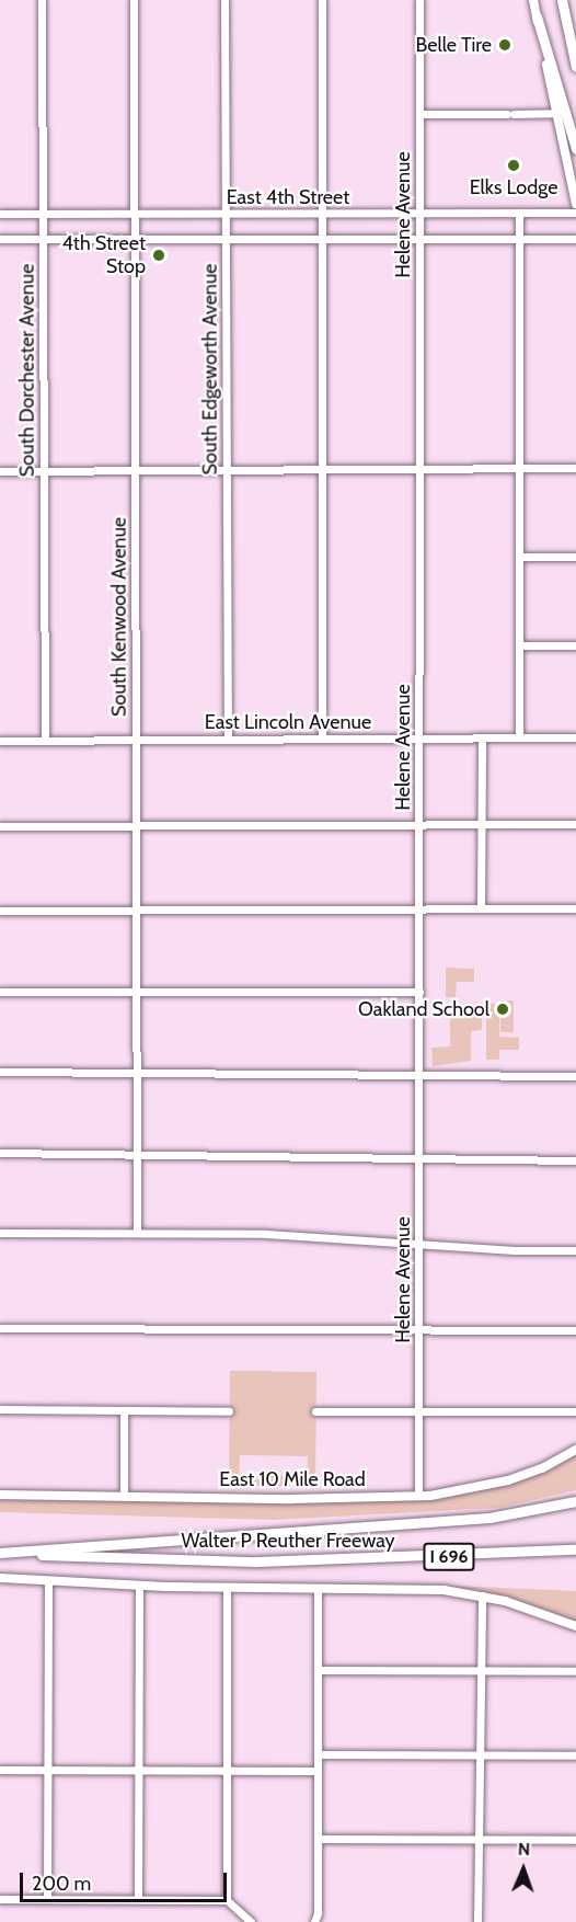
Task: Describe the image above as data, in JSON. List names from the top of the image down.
{
  "streets": {
    "highway": ["Walter P Reuther Freeway", "I 696"],
    "main road": ["East 10 Mile Road"],
    "street": [
      "East 4th Street",
      "Helene Avenue",
      "South Edgeworth Avenue",
      "South Dorchester Avenue",
      "South Kenwood Avenue",
      "East Lincoln Avenue"
    ]
  },
  "crossings": [
    ["East 4th Street", "Helene Avenue"],
    ["East 4th Street", "South Edgeworth Avenue"],
    ["East 4th Street", "South Dorchester Avenue"],
    ["East 4th Street", "South Kenwood Avenue"],
    ["Helene Avenue", "East Lincoln Avenue"],
    ["Helene Avenue", "East 10 Mile Road"],
    ["South Edgeworth Avenue", "East Lincoln Avenue"],
    ["South Dorchester Avenue", "East Lincoln Avenue"],
    ["South Kenwood Avenue", "East Lincoln Avenue"]
  ],
  "places": [
    "Belle Tire",
    "Elks Lodge",
    "4th Street Stop",
    "Oakland School"
  ],
  "scale_bar": "200 m",
  "north": "top"
}
